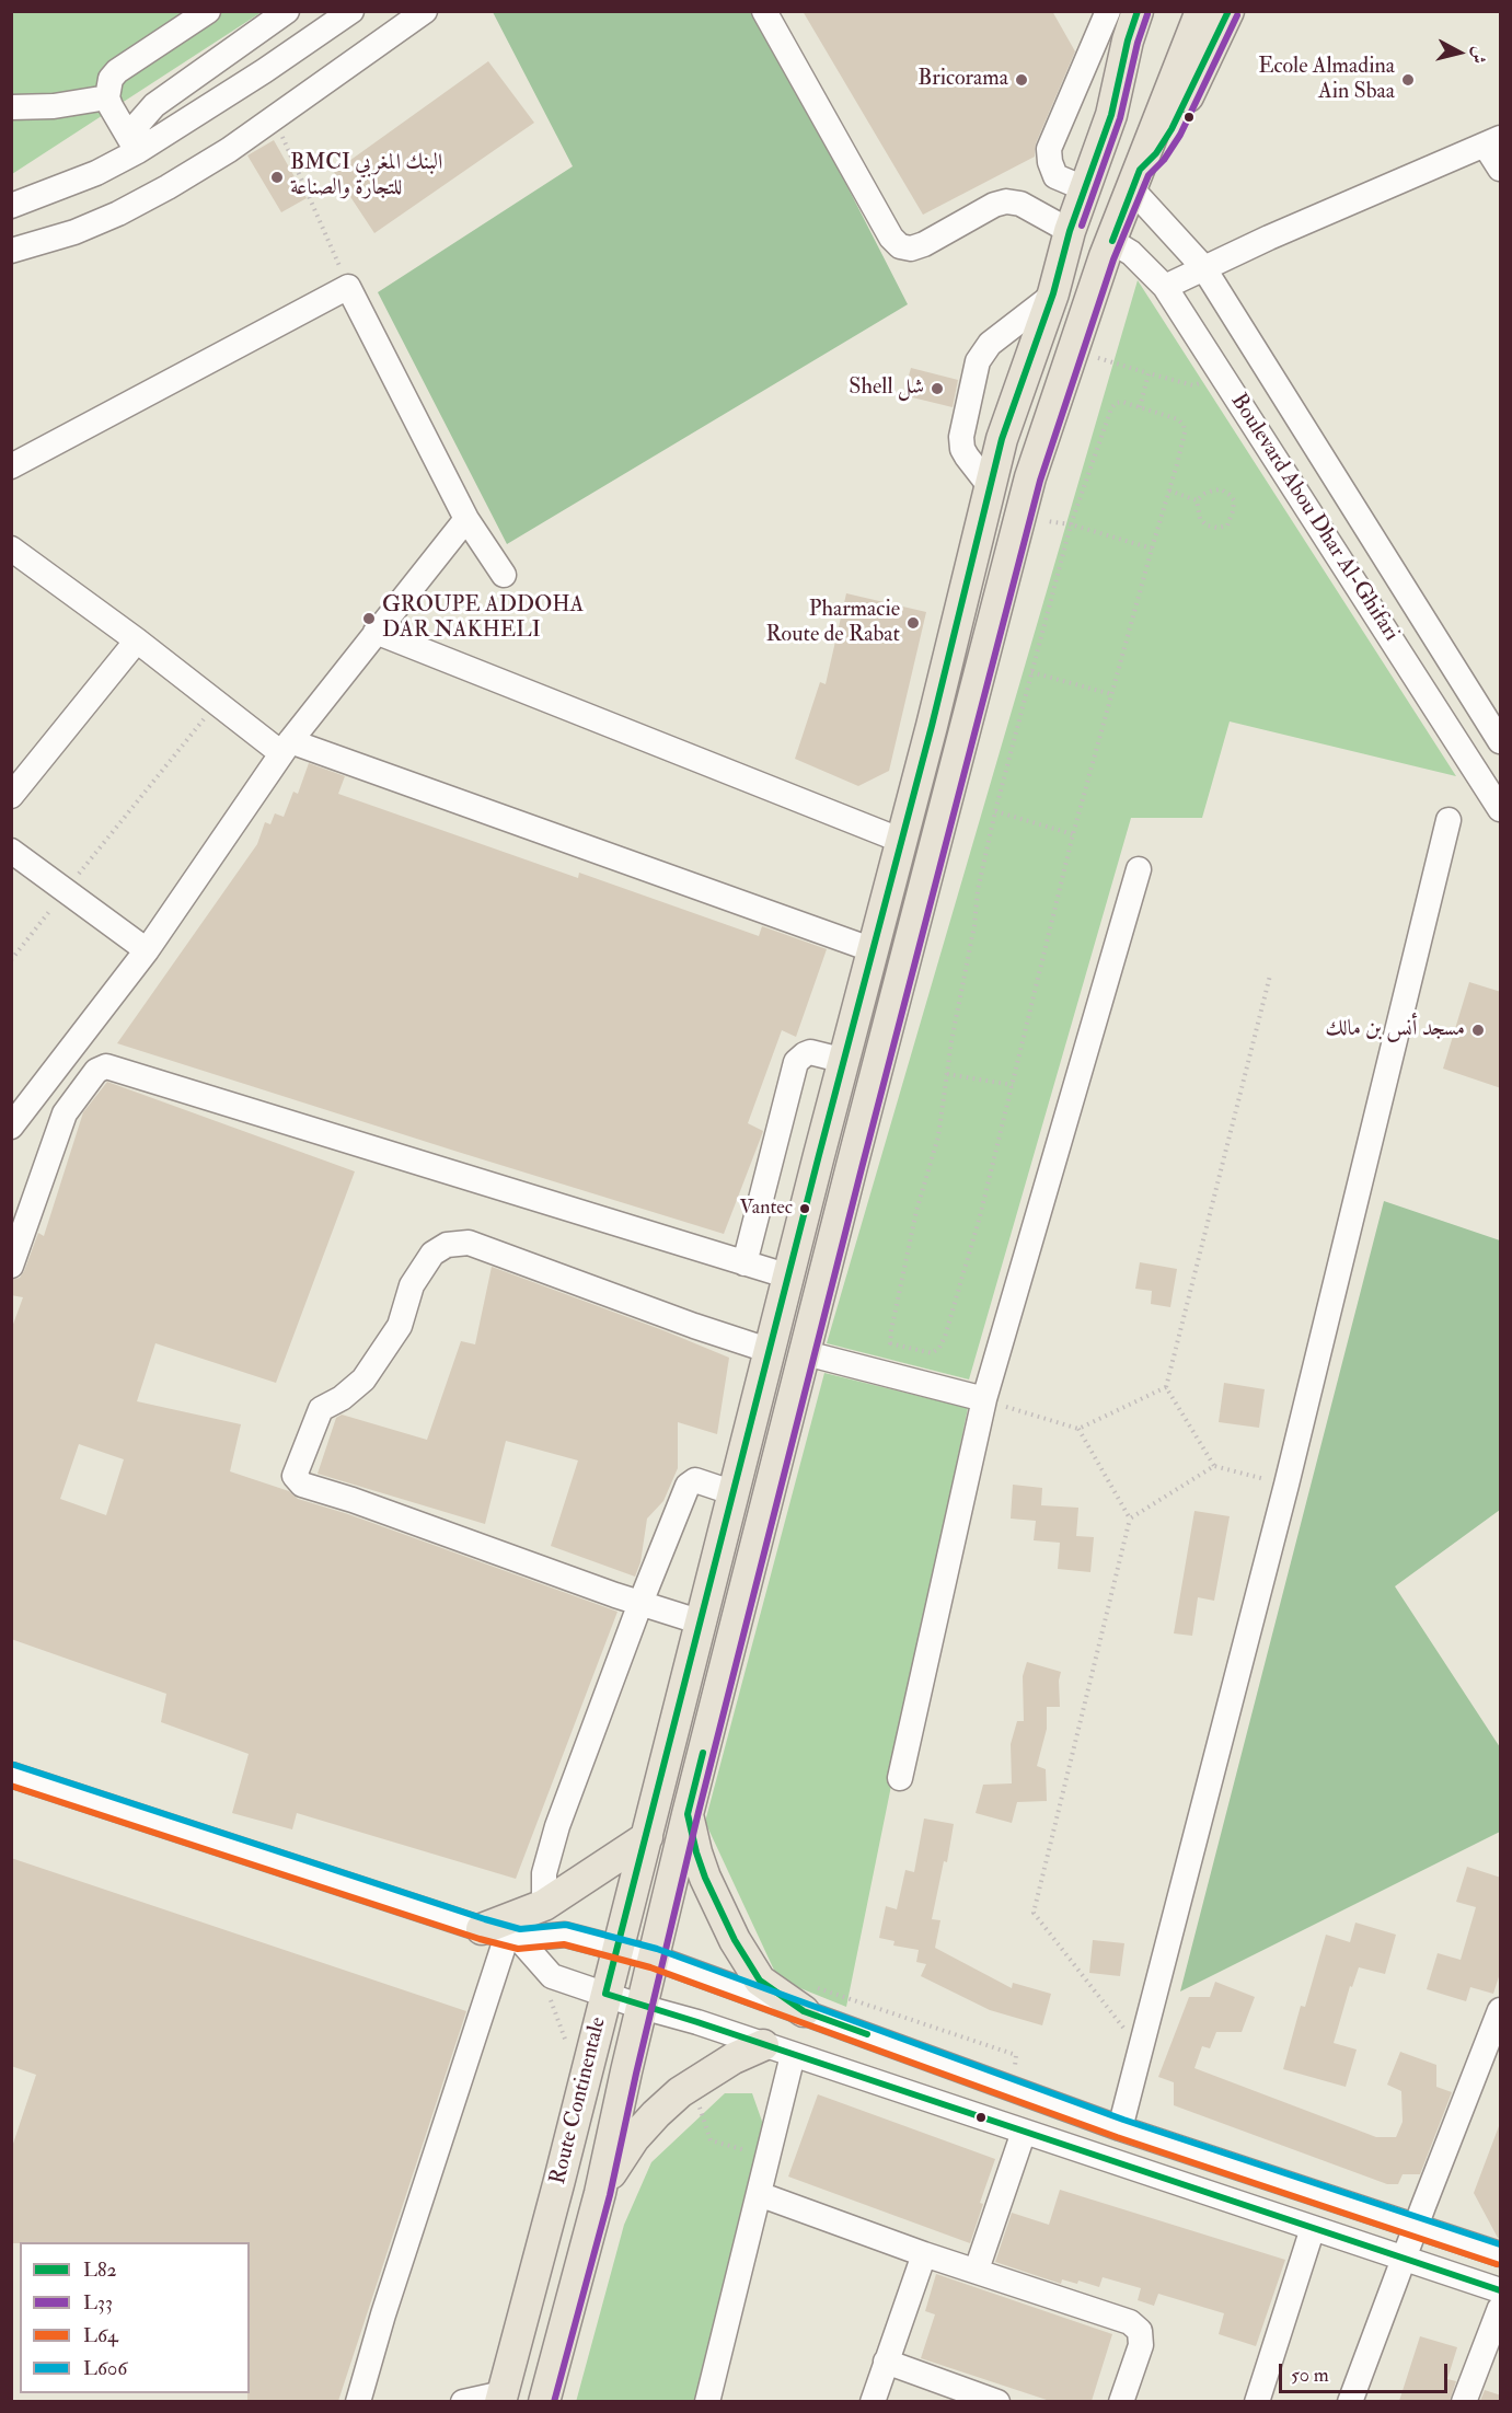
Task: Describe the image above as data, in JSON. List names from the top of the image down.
{
  "streets": {
    "main road": ["Route Continentale"],
    "street": ["Boulevard Abou Dhar Al-Ghifari"]
  },
  "crossings": [
    ["Boulevard Abou Dhar Al-Ghifari", "Route Continentale"]
  ],
  "places": [
    "Bricorama",
    "Ecole Almadina Ain Sbaa",
    "BMCI البنك المغربي للتجارة والصناعة",
    "Shell شل",
    "GROUPE ADDOHA DAR NAKHELI",
    "Pharmacie Route de Rabat",
    "مسجد أنس بن مالك",
    "Vantec"
  ],
  "lines": [
    "transit line L82",
    "transit line L33",
    "transit line L606",
    "transit line L64"
  ],
  "legend": [
    "L82",
    "L33",
    "L64",
    "L606"
  ],
  "scale_bar": "50 m",
  "north": "right"
}
